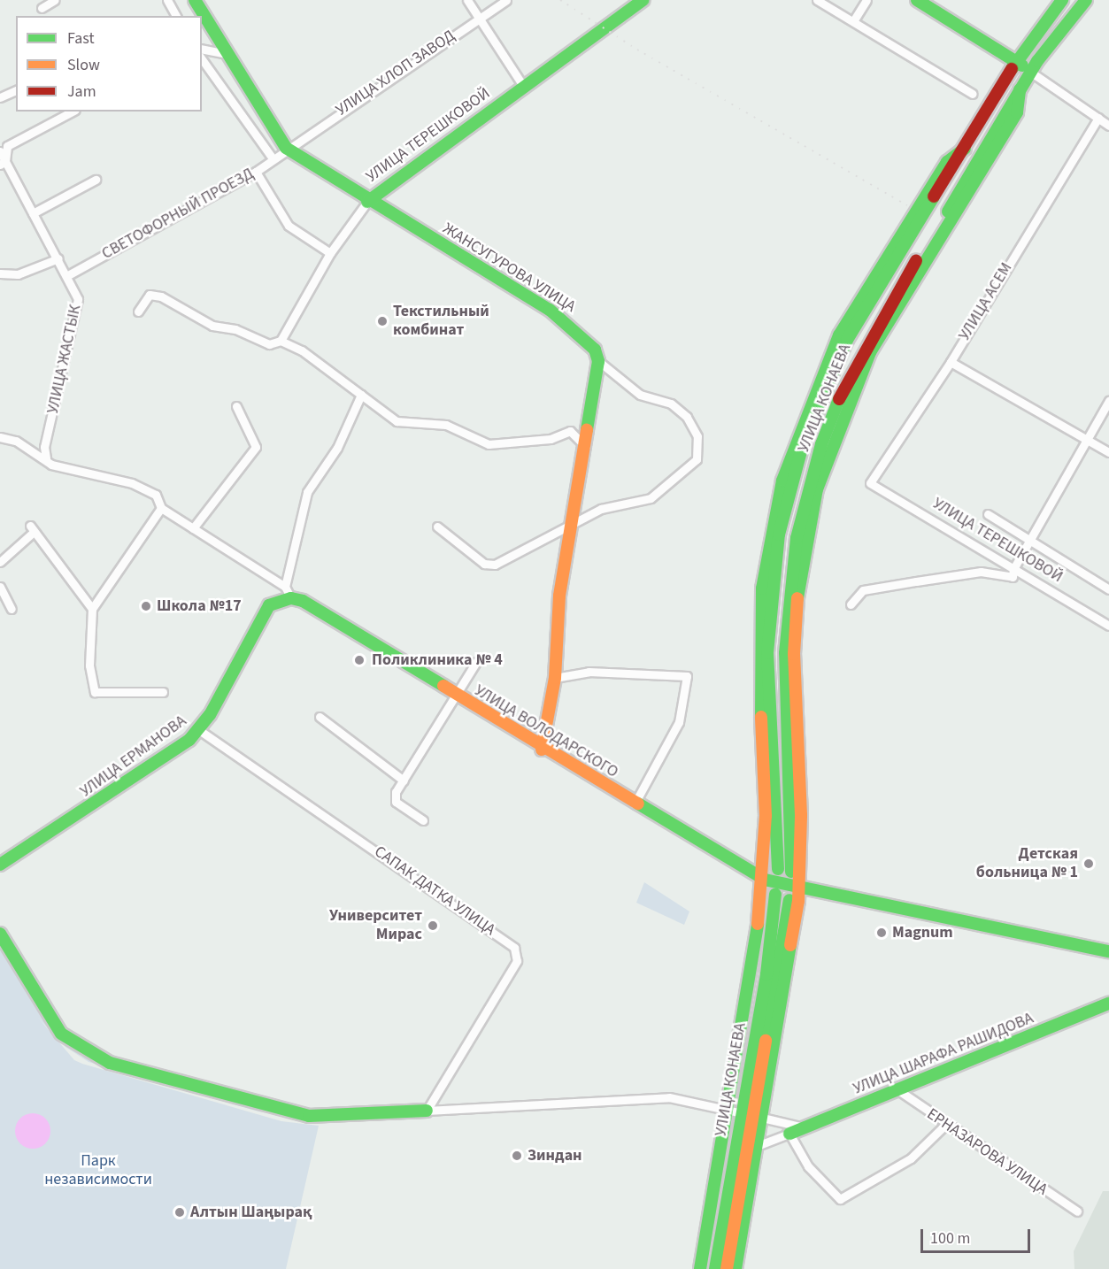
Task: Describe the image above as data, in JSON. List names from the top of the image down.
{
  "streets": {
    "main road": [
      "УЛИЦА ТЕРЕШКОВОЙ",
      "ЖАНСУГУРОВА УЛИЦА",
      "УЛИЦА КОНАЕВА",
      "УЛИЦА ВОЛОДАРСКОГО",
      "УЛИЦА ЕРМАНОВА",
      "УЛИЦА ШАРАФА РАШИДОВА"
    ],
    "street": [
      "УЛИЦА ХЛОП ЗАВОД",
      "СВЕТОФОРНЫЙ ПРОЕЗД",
      "УЛИЦА АСЕМ",
      "УЛИЦА ЖАСТЫК",
      "САПАК ДАТКА УЛИЦА",
      "ЕРНАЗАРОВА УЛИЦА"
    ]
  },
  "crossings": [
    ["УЛИЦА ХЛОП ЗАВОД", "СВЕТОФОРНЫЙ ПРОЕЗД"],
    ["УЛИЦА ХЛОП ЗАВОД", "ЖАНСУГУРОВА УЛИЦА"],
    ["УЛИЦА ТЕРЕШКОВОЙ", "ЖАНСУГУРОВА УЛИЦА"],
    ["УЛИЦА ТЕРЕШКОВОЙ", "УЛИЦА АСЕМ"],
    ["СВЕТОФОРНЫЙ ПРОЕЗД", "ЖАНСУГУРОВА УЛИЦА"],
    ["СВЕТОФОРНЫЙ ПРОЕЗД", "УЛИЦА ЖАСТЫК"],
    ["УЛИЦА КОНАЕВА", "УЛИЦА ВОЛОДАРСКОГО"],
    ["УЛИЦА ВОЛОДАРСКОГО", "УЛИЦА ЕРМАНОВА"],
    ["УЛИЦА ЕРМАНОВА", "САПАК ДАТКА УЛИЦА"],
    ["УЛИЦА ШАРАФА РАШИДОВА", "ЕРНАЗАРОВА УЛИЦА"]
  ],
  "parks": ["Парк независимости"],
  "places": [
    "Текстильный комбинат",
    "Школа №17",
    "Поликлиника № 4",
    "Детская больница № 1",
    "Университет Мирас",
    "Magnum",
    "Зиндан",
    "Алтын Шаңырақ"
  ],
  "legend": ["Fast", "Slow", "Jam"],
  "scale_bar": "100 m"
}
